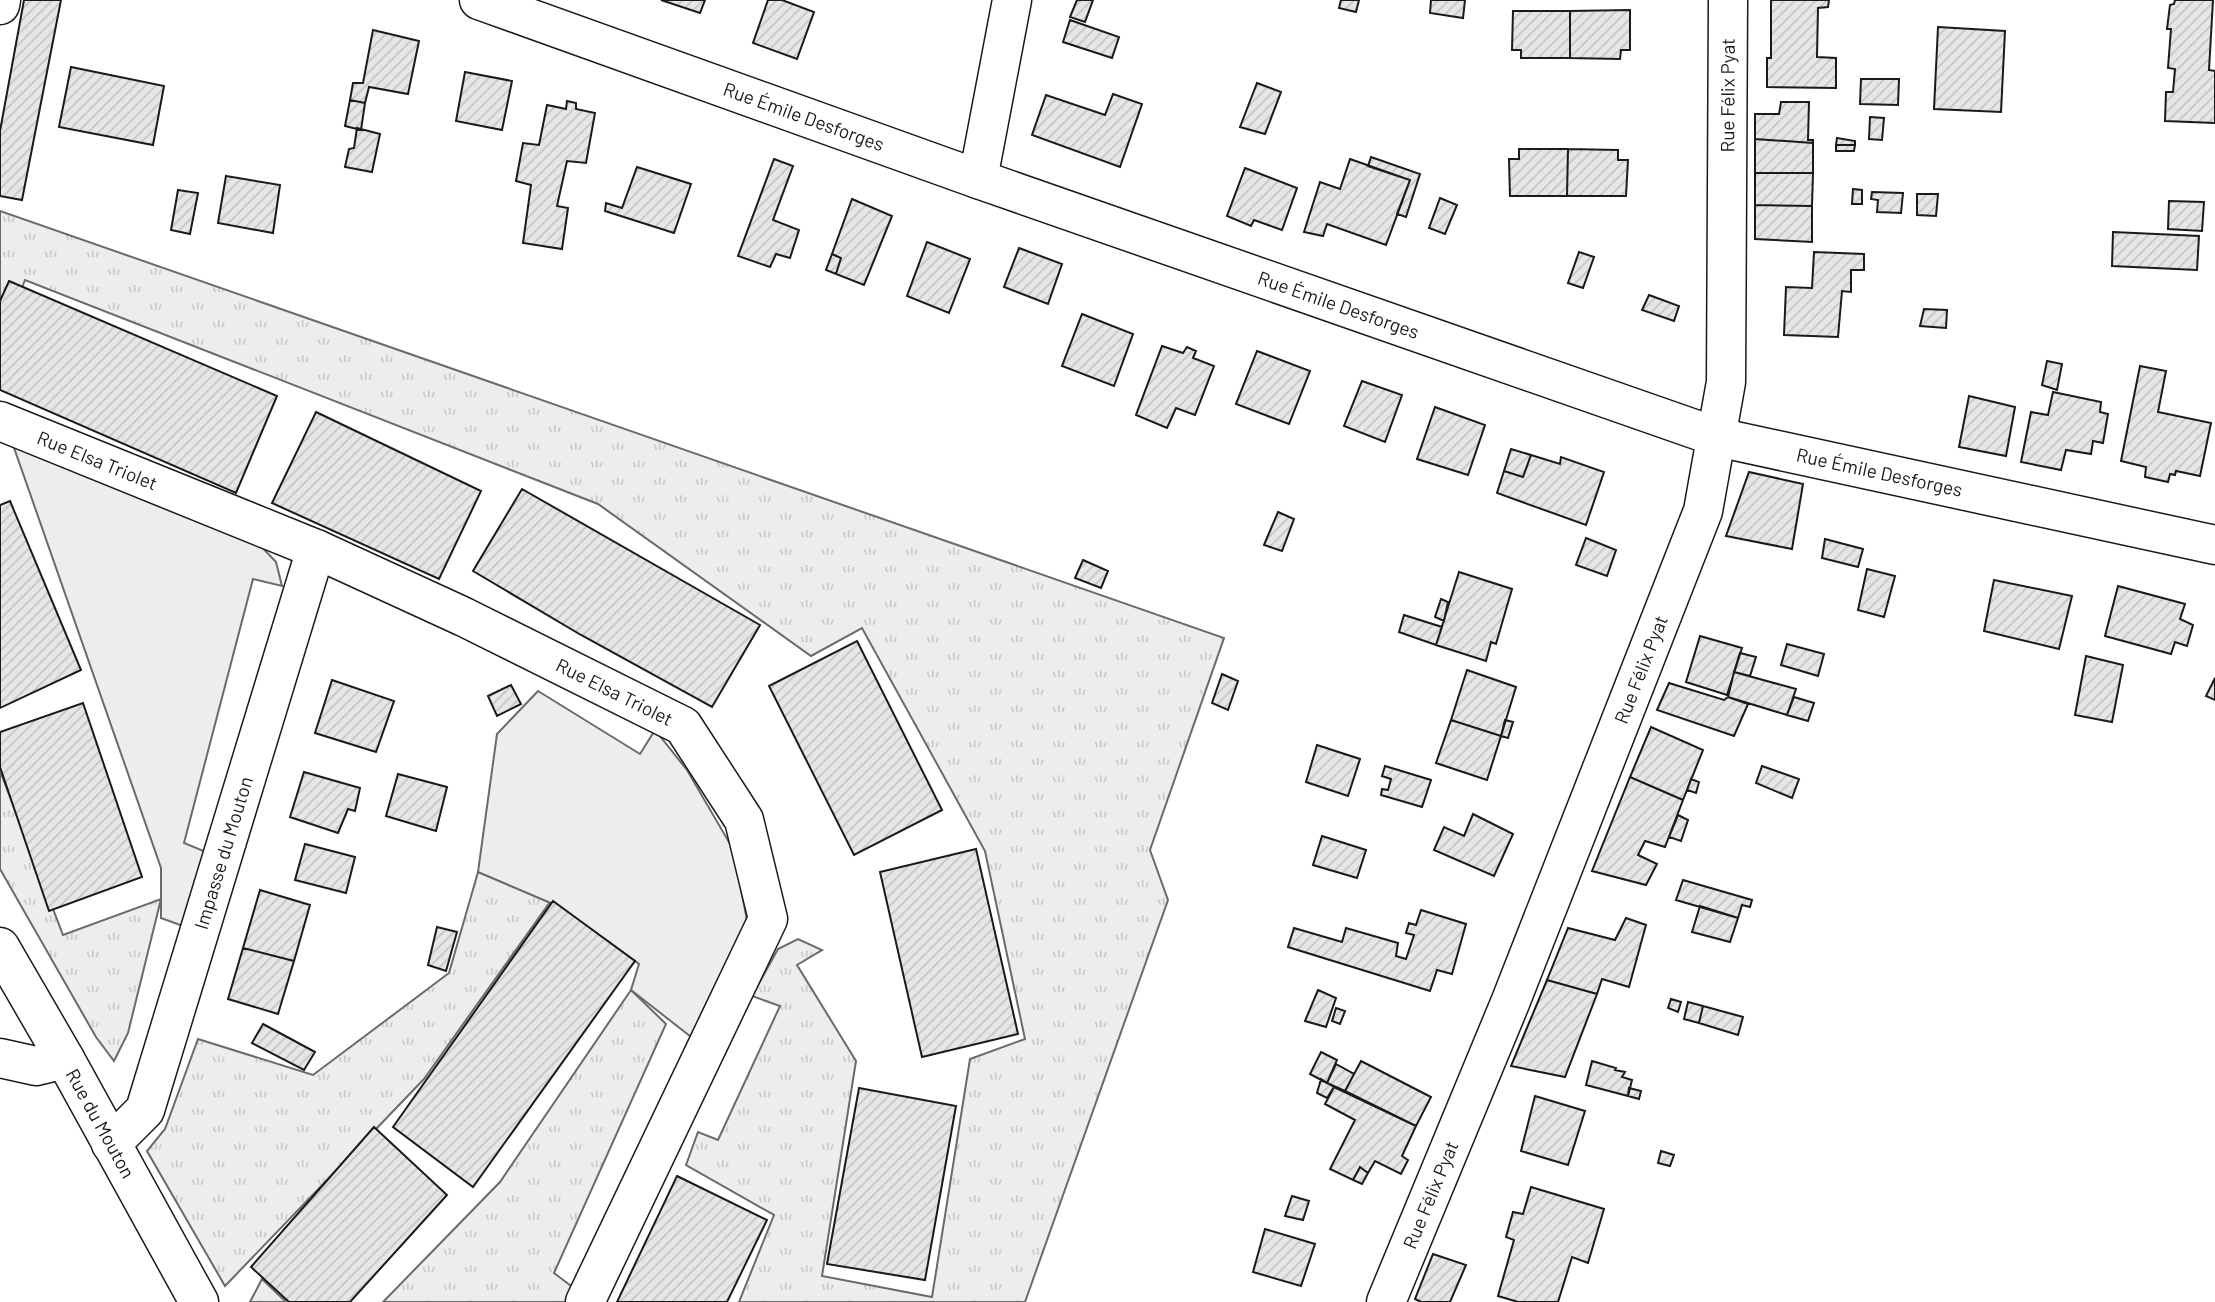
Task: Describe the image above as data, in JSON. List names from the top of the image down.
{
  "streets": {
    "street": [
      "Rue Félix Pyat",
      "Rue Émile Desforges",
      "Rue Elsa Triolet",
      "Impasse du Mouton",
      "Rue du Mouton"
    ]
  },
  "crossings": [
    ["Rue Félix Pyat", "Rue Émile Desforges"],
    ["Rue Elsa Triolet", "Impasse du Mouton"],
    ["Impasse du Mouton", "Rue du Mouton"]
  ]
}
